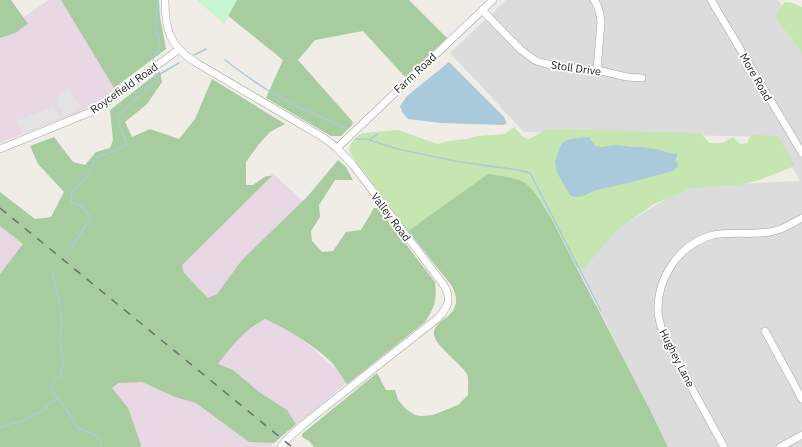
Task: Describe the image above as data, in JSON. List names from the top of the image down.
{
  "streets": {
    "street": [
      "Stoll Drive",
      "Farm Road",
      "More Road",
      "Roycefield Road",
      "Valley Road",
      "Hughey Lane"
    ]
  },
  "crossings": [
    ["Stoll Drive", "Farm Road"],
    ["Farm Road", "Valley Road"],
    ["Roycefield Road", "Valley Road"]
  ]
}
